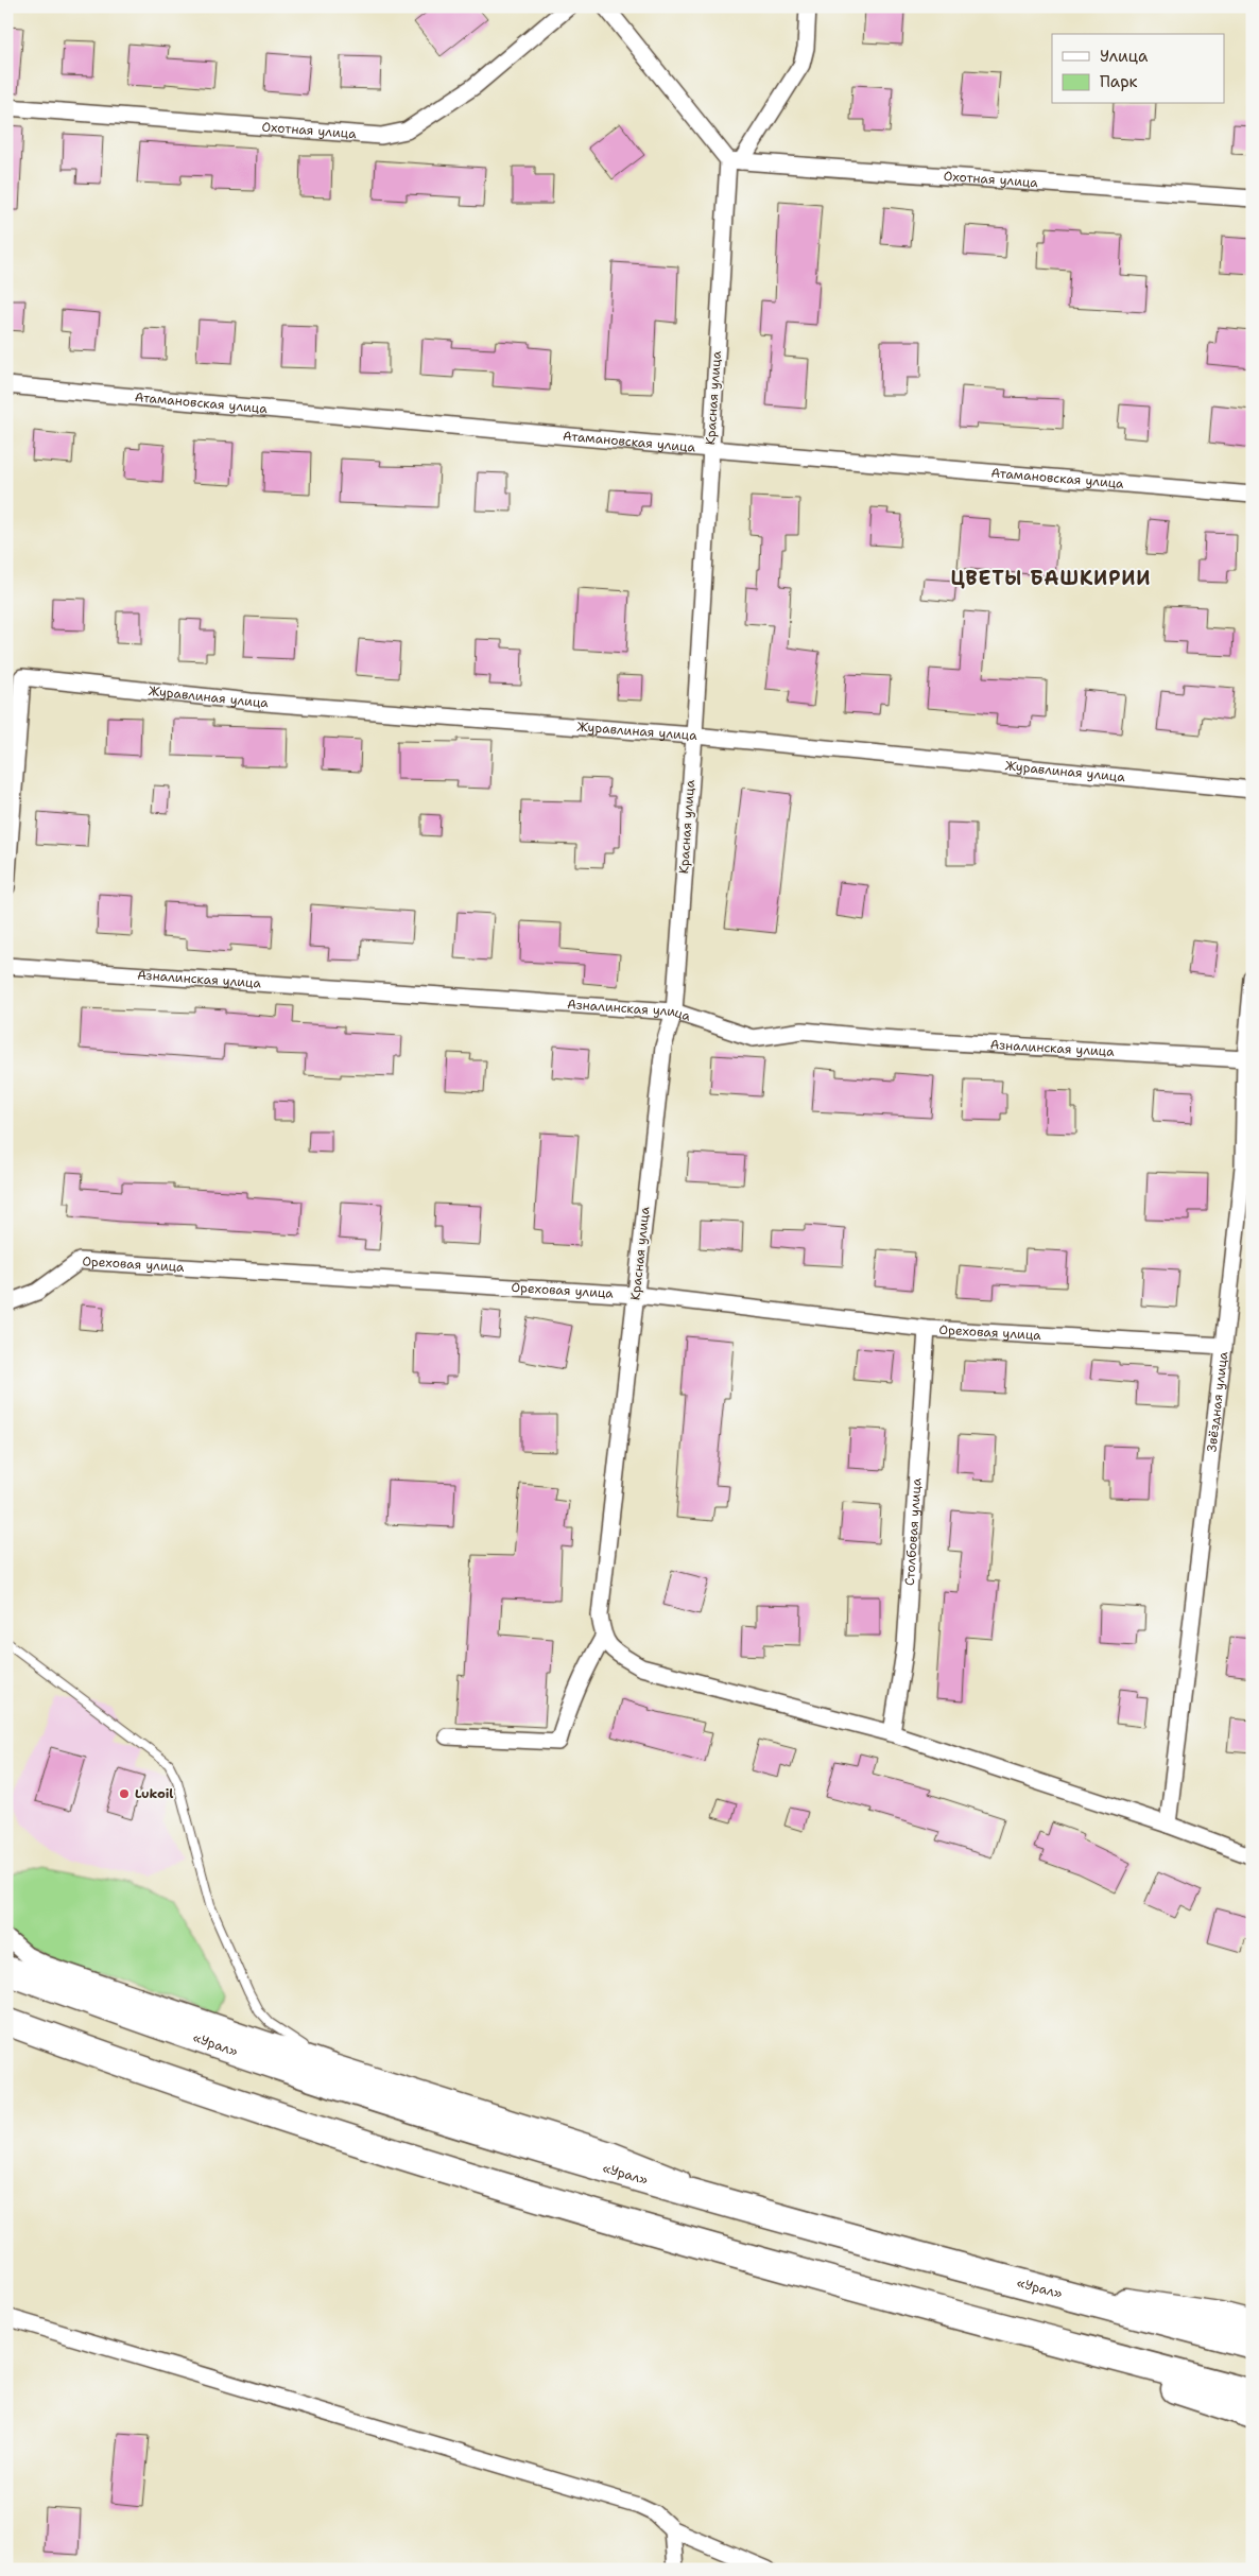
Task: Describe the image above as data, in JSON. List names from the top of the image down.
{
  "streets": {
    "highway": ["«Урал»"],
    "street": [
      "Охотная улица",
      "Красная улица",
      "Атамановская улица",
      "Журавлиная улица",
      "Азналинская улица",
      "Ореховая улица",
      "Звёздная улица",
      "Столбовая улица"
    ]
  },
  "crossings": [
    ["Охотная улица", "Красная улица"],
    ["Красная улица", "Атамановская улица"],
    ["Красная улица", "Журавлиная улица"],
    ["Красная улица", "Азналинская улица"],
    ["Красная улица", "Ореховая улица"],
    ["Азналинская улица", "Звёздная улица"],
    ["Ореховая улица", "Звёздная улица"],
    ["Ореховая улица", "Столбовая улица"]
  ],
  "districts": ["ЦВЕТЫ БАШКИРИИ"],
  "places": ["Lukoil"],
  "legend": ["Улица", "Парк"]
}
